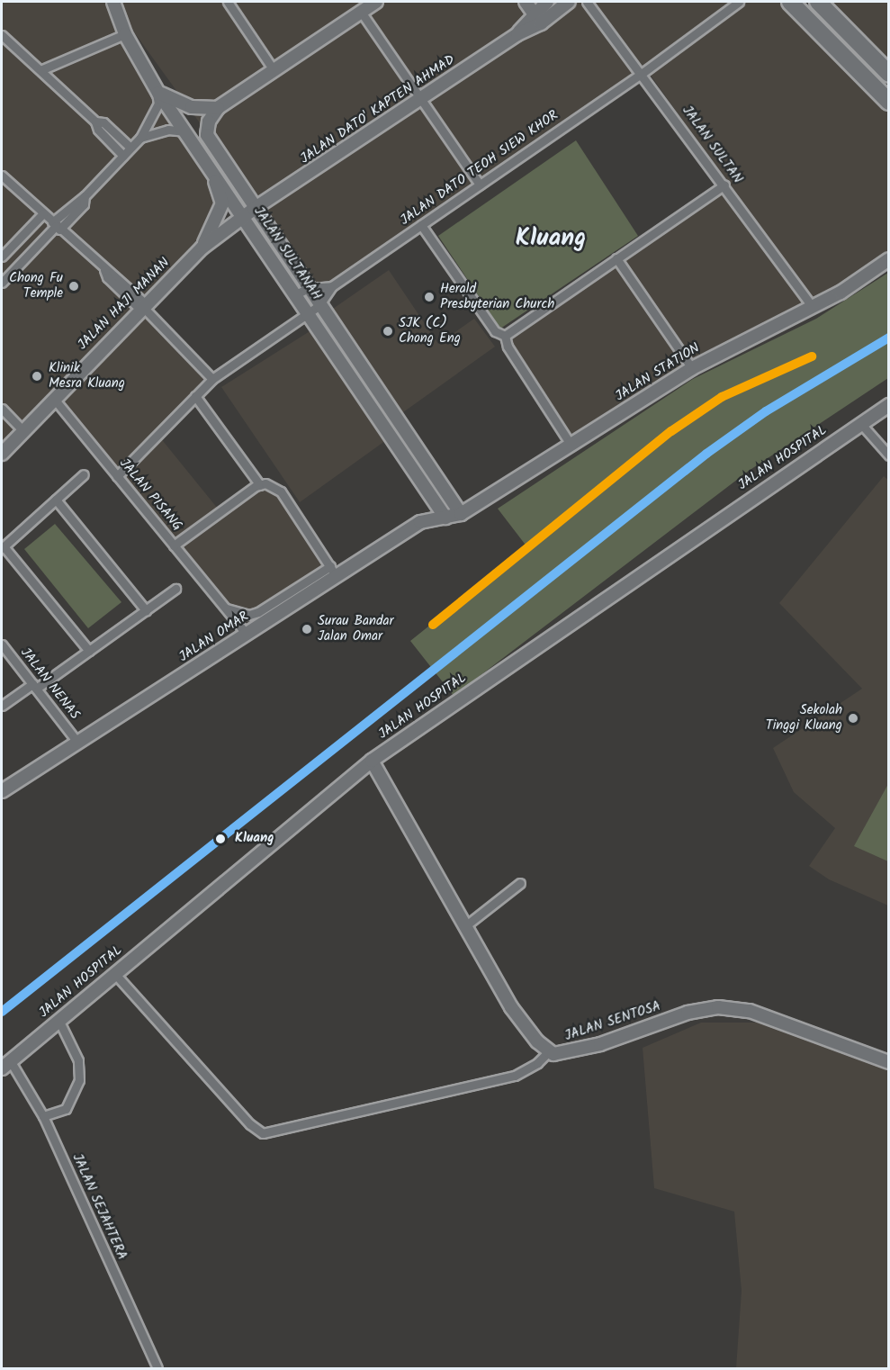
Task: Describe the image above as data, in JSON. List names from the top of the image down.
{
  "streets": {
    "street": [
      "JALAN DATO' KAPTEN AHMAD",
      "JALAN SULTAN",
      "JALAN DATO TEOH SIEW KHOR",
      "JALAN SULTANAH",
      "JALAN HAJI MANAN",
      "JALAN STATION",
      "JALAN HOSPITAL",
      "JALAN PISANG",
      "JALAN OMAR",
      "JALAN NENAS",
      "JALAN SENTOSA",
      "JALAN SEJAHTERA"
    ]
  },
  "crossings": [
    ["JALAN DATO' KAPTEN AHMAD", "JALAN SULTANAH"],
    ["JALAN DATO' KAPTEN AHMAD", "JALAN HAJI MANAN"],
    ["JALAN SULTAN", "JALAN DATO TEOH SIEW KHOR"],
    ["JALAN SULTAN", "JALAN STATION"],
    ["JALAN SULTANAH", "JALAN HAJI MANAN"],
    ["JALAN SULTANAH", "JALAN STATION"],
    ["JALAN SULTANAH", "JALAN OMAR"],
    ["JALAN HAJI MANAN", "JALAN PISANG"],
    ["JALAN STATION", "JALAN OMAR"],
    ["JALAN HOSPITAL", "JALAN SENTOSA"],
    ["JALAN HOSPITAL", "JALAN SEJAHTERA"],
    ["JALAN PISANG", "JALAN OMAR"],
    ["JALAN OMAR", "JALAN NENAS"]
  ],
  "districts": ["Kluang"],
  "places": [
    "Chong Fu Temple",
    "Herald Presbyterian Church",
    "SJK (C) Chong Eng",
    "Klinik Mesra Kluang",
    "Surau Bandar Jalan Omar",
    "Sekolah Tinggi Kluang",
    "Kluang"
  ]
}
